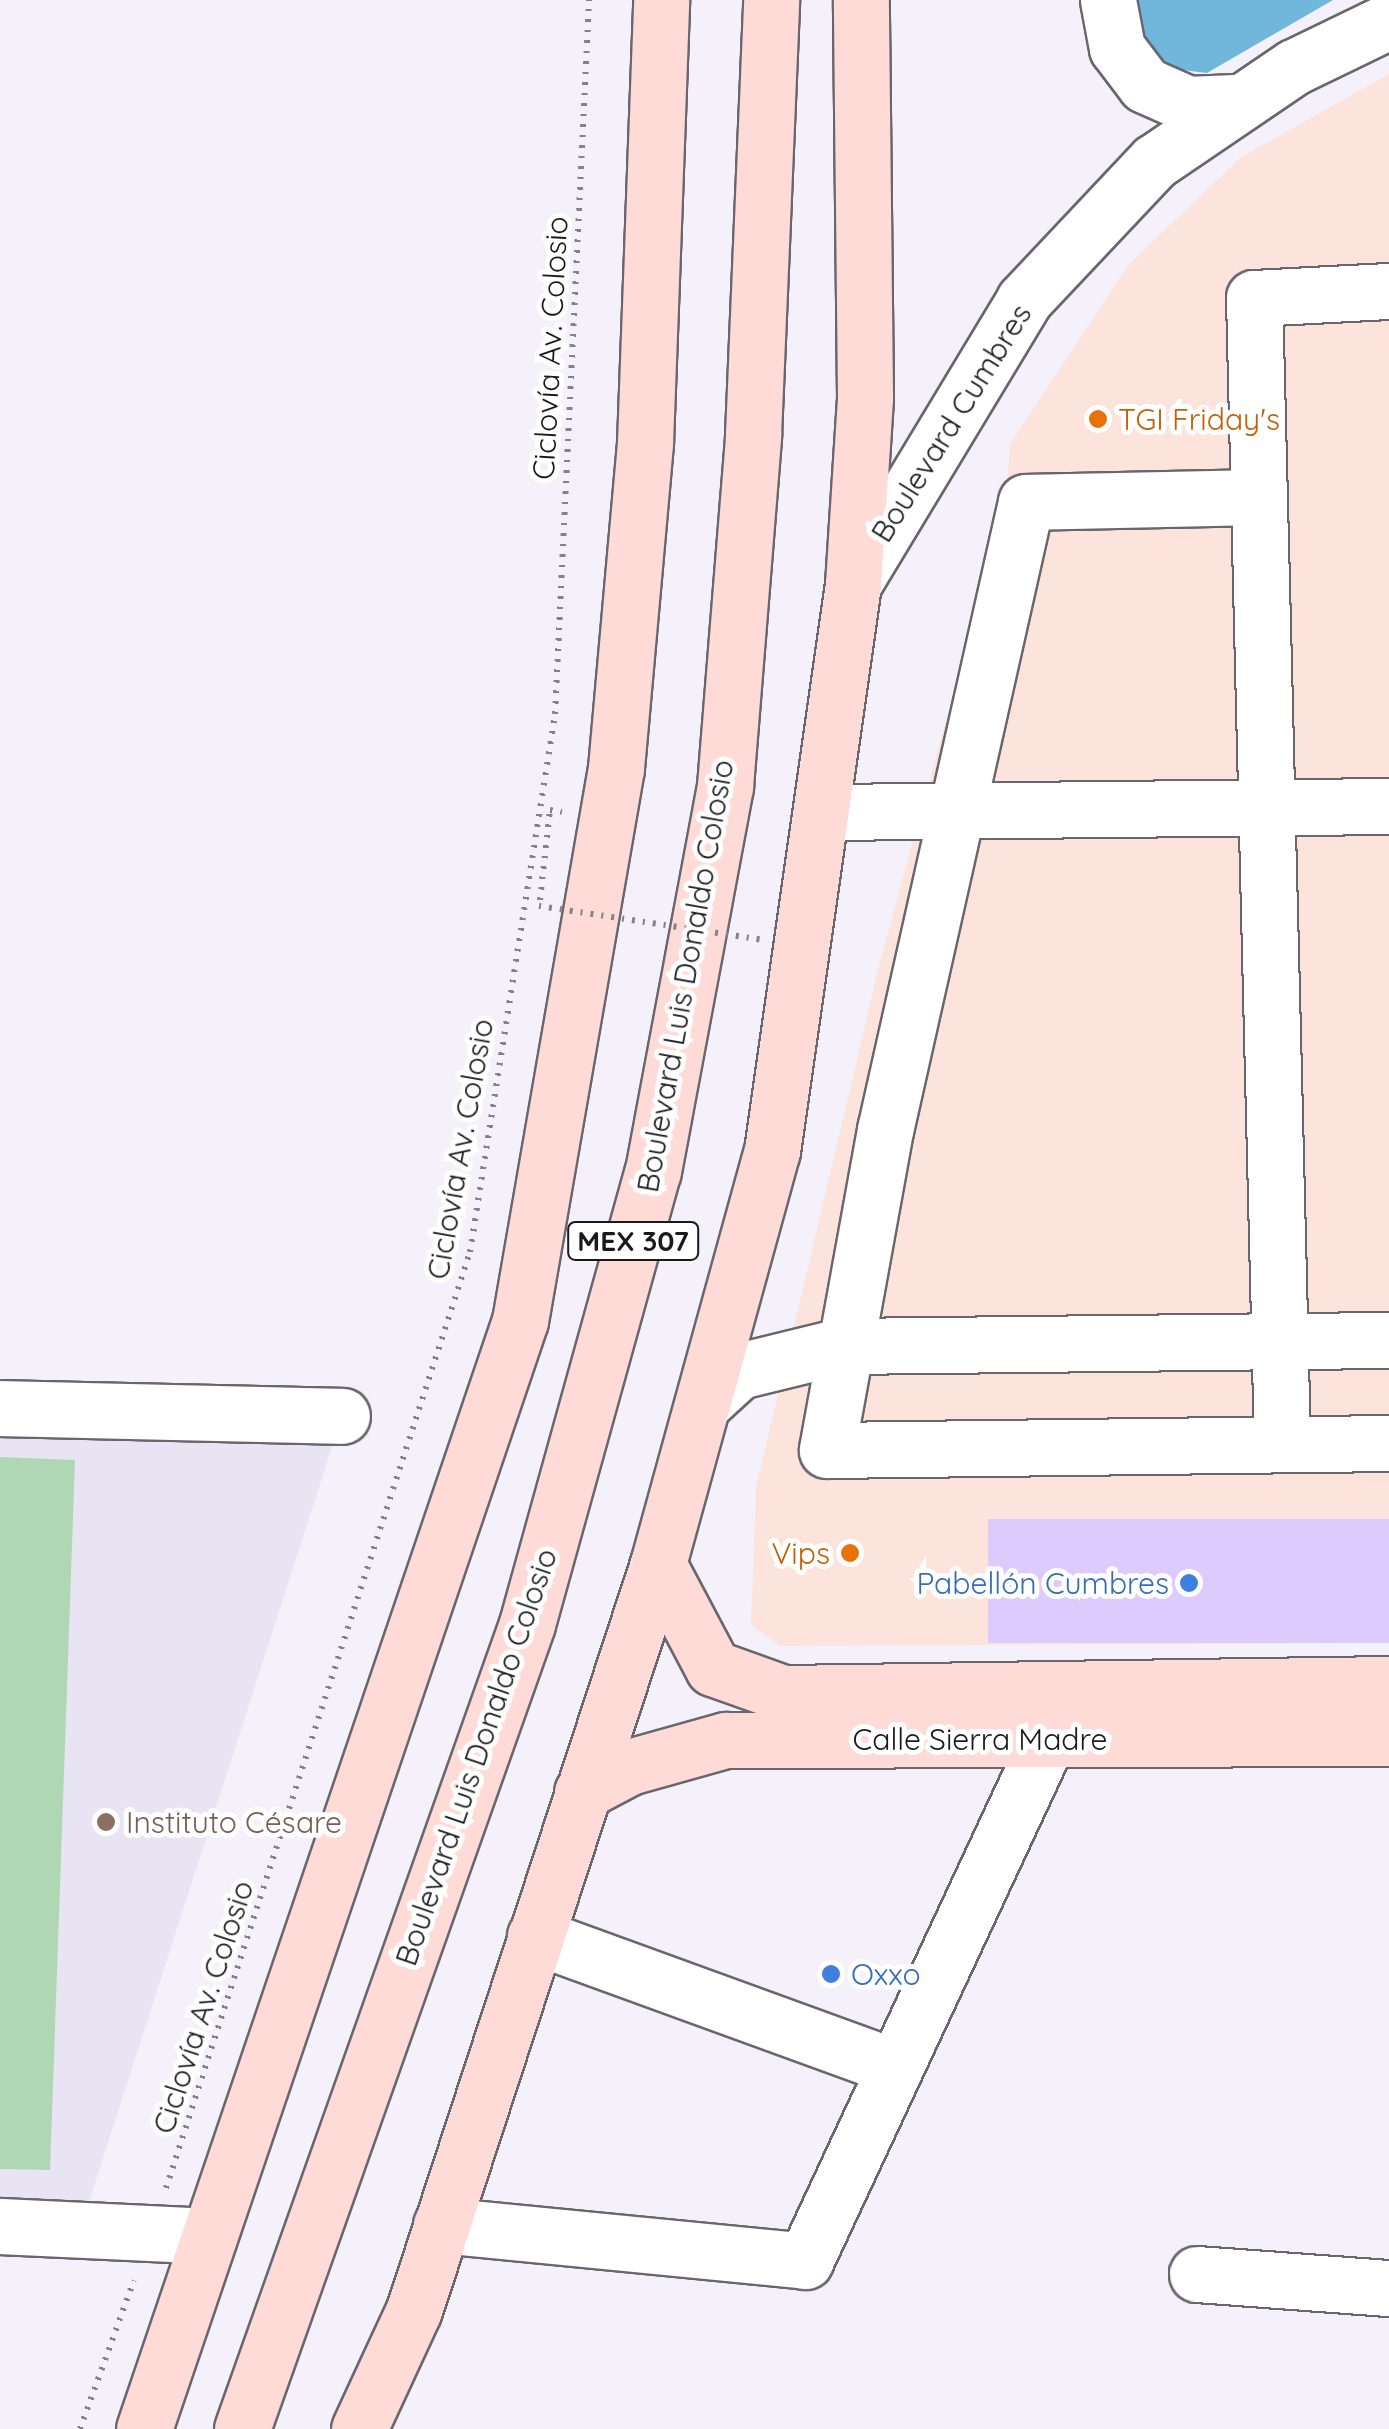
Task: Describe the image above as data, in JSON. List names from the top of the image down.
{
  "streets": {
    "main road": ["Boulevard Luis Donaldo Colosio", "MEX 307", "Calle Sierra Madre"],
    "street": ["Boulevard Cumbres"],
    "path": ["Ciclovía Av. Colosio"]
  },
  "places": [
    "TGI Friday's",
    "Vips",
    "Pabellón Cumbres",
    "Instituto Césare",
    "Oxxo"
  ]
}
